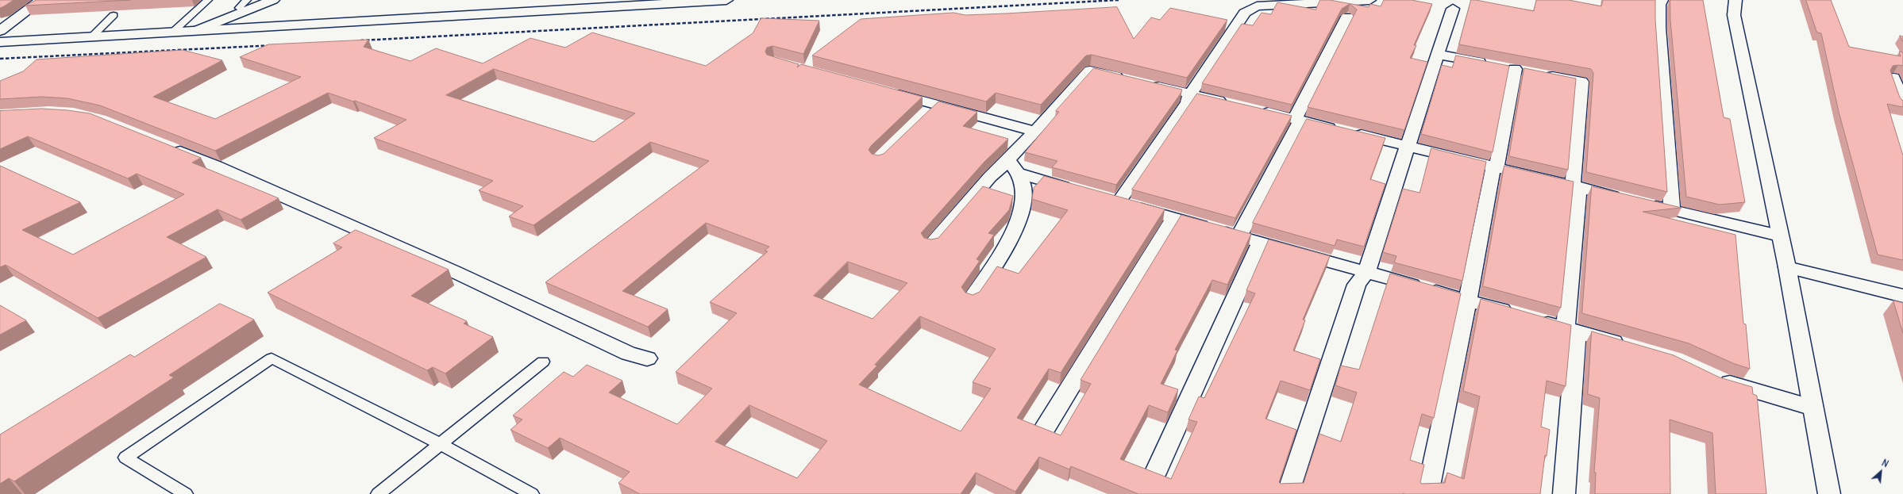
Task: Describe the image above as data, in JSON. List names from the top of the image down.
{
  "north": "top right"
}
